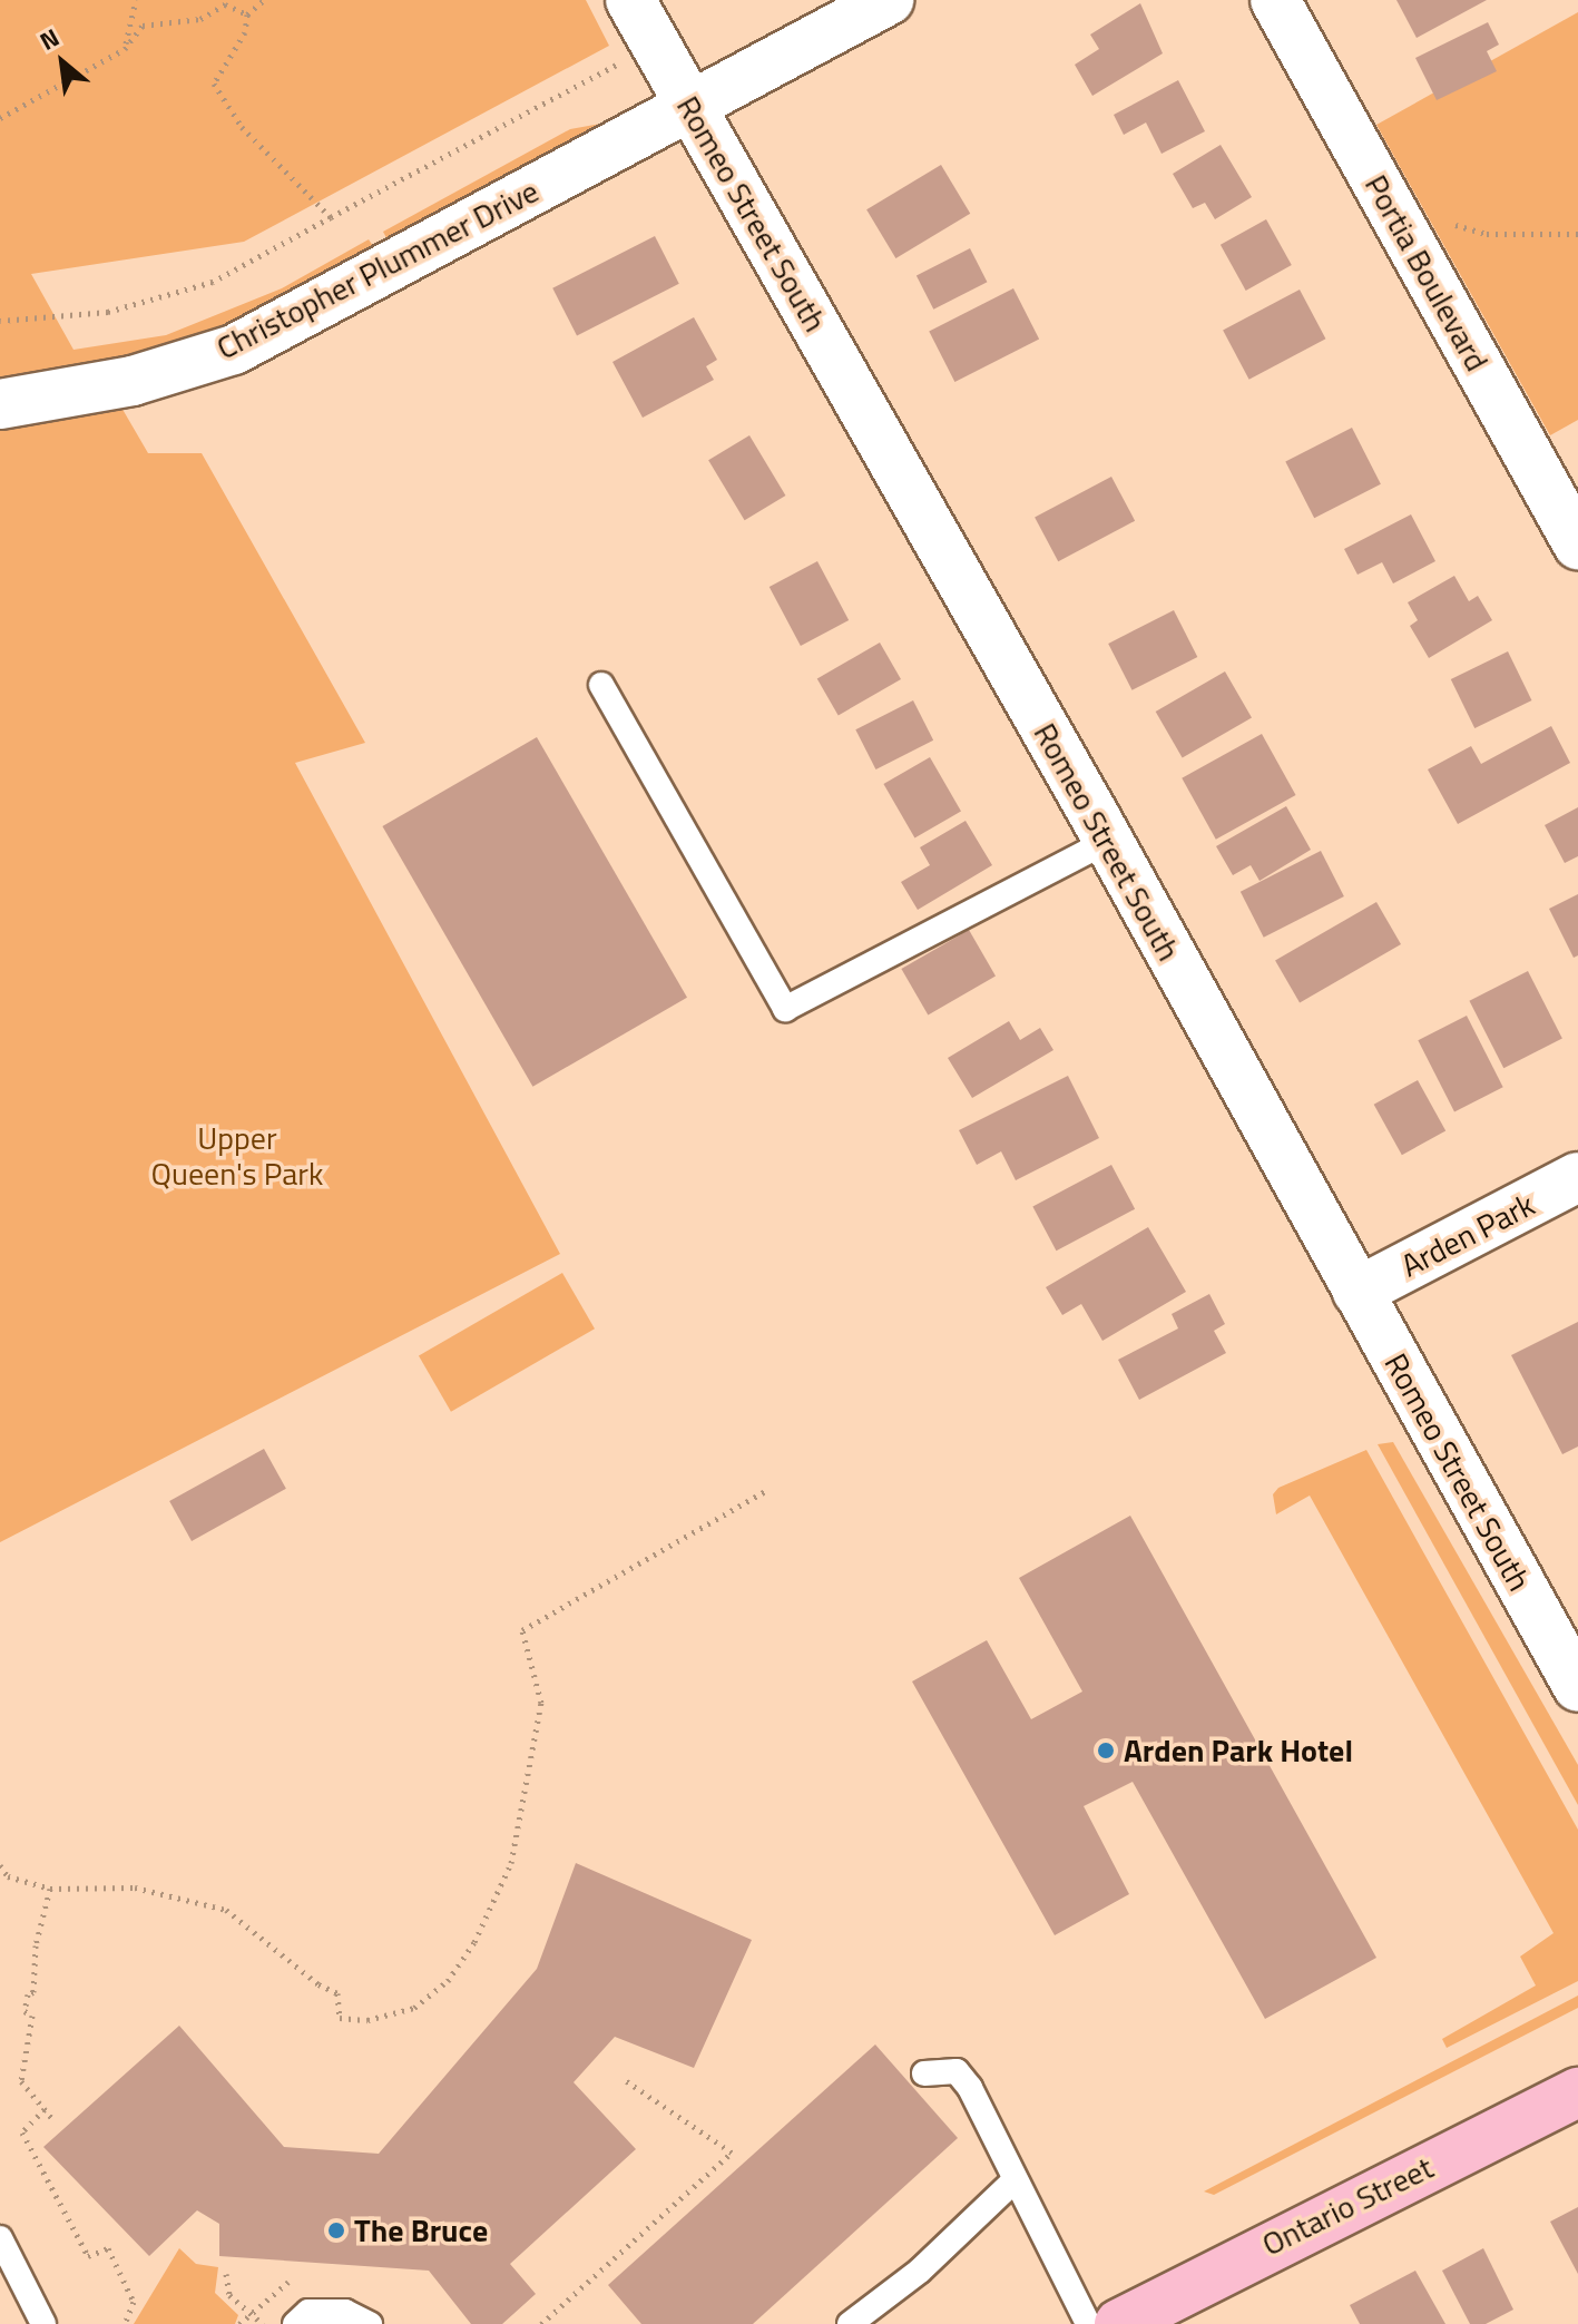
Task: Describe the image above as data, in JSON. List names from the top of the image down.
{
  "streets": {
    "main road": [
      "Romeo Street South",
      "Christopher Plummer Drive",
      "Portia Boulevard",
      "Arden Park",
      "Ontario Street"
    ]
  },
  "crossings": [
    ["Romeo Street South", "Christopher Plummer Drive"],
    ["Romeo Street South", "Arden Park"]
  ],
  "parks": ["Upper Queen's Park"],
  "places": ["Arden Park Hotel", "The Bruce"],
  "north": "top left"
}
